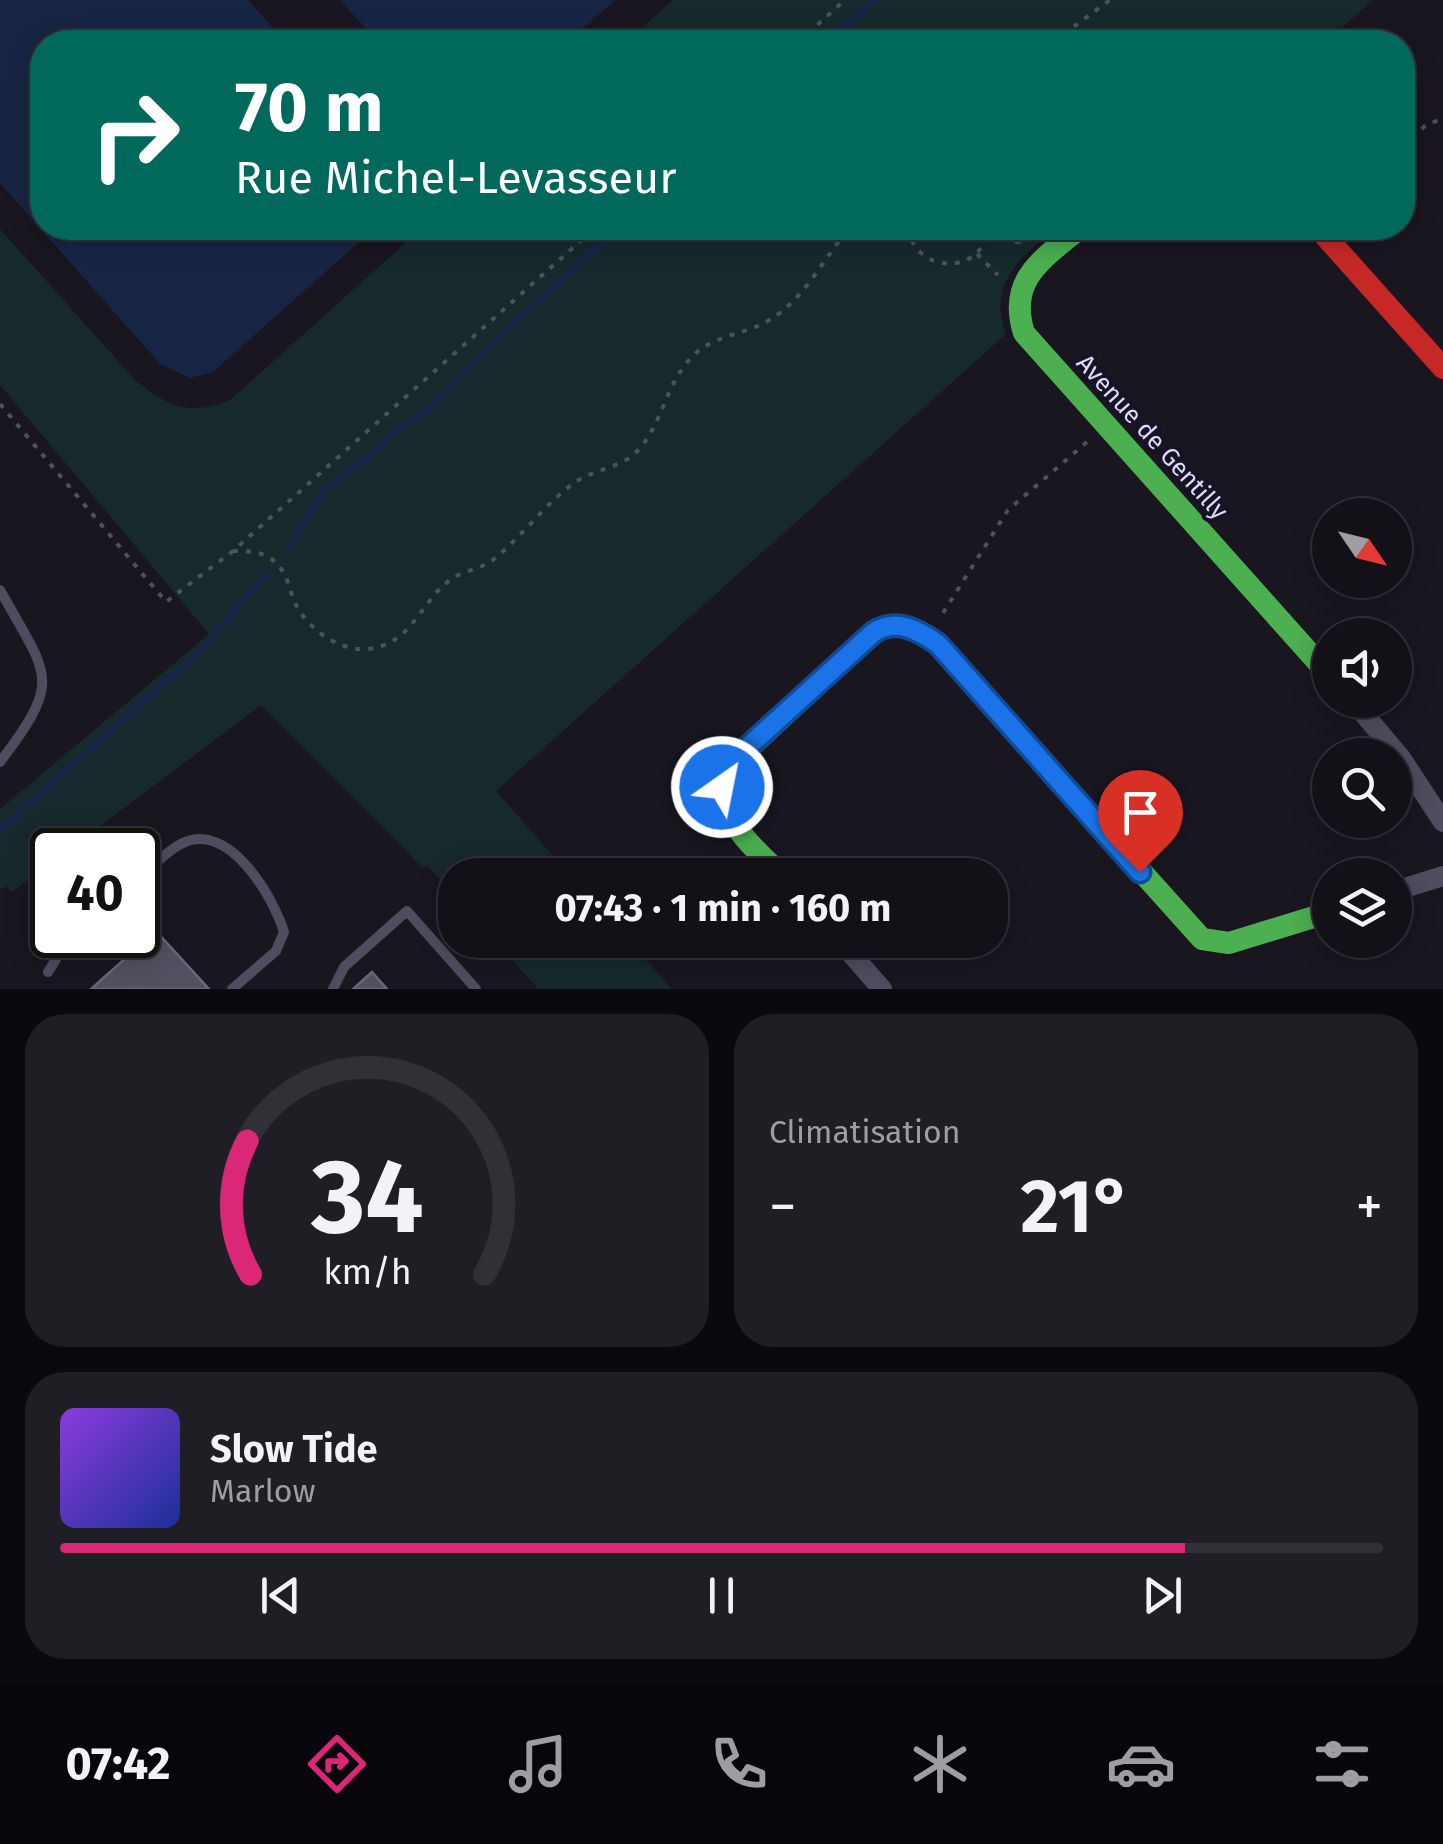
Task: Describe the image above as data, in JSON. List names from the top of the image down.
{
  "streets": {
    "street": ["Avenue de Gentilly"]
  },
  "north": "bottom right",
  "page": {
    "turn": ["70 m", "Rue Michel-Levasseur"],
    "limit": "40",
    "trip": "07:43 · 1 min · 160 m",
    "tile": "Climatisation",
    "heat": ["−", "21°", "+"],
    "song": ["Slow Tide", "Marlow"],
    "tabs": "07:42",
    "gauge": ["34", "km/h"]
  }
}
